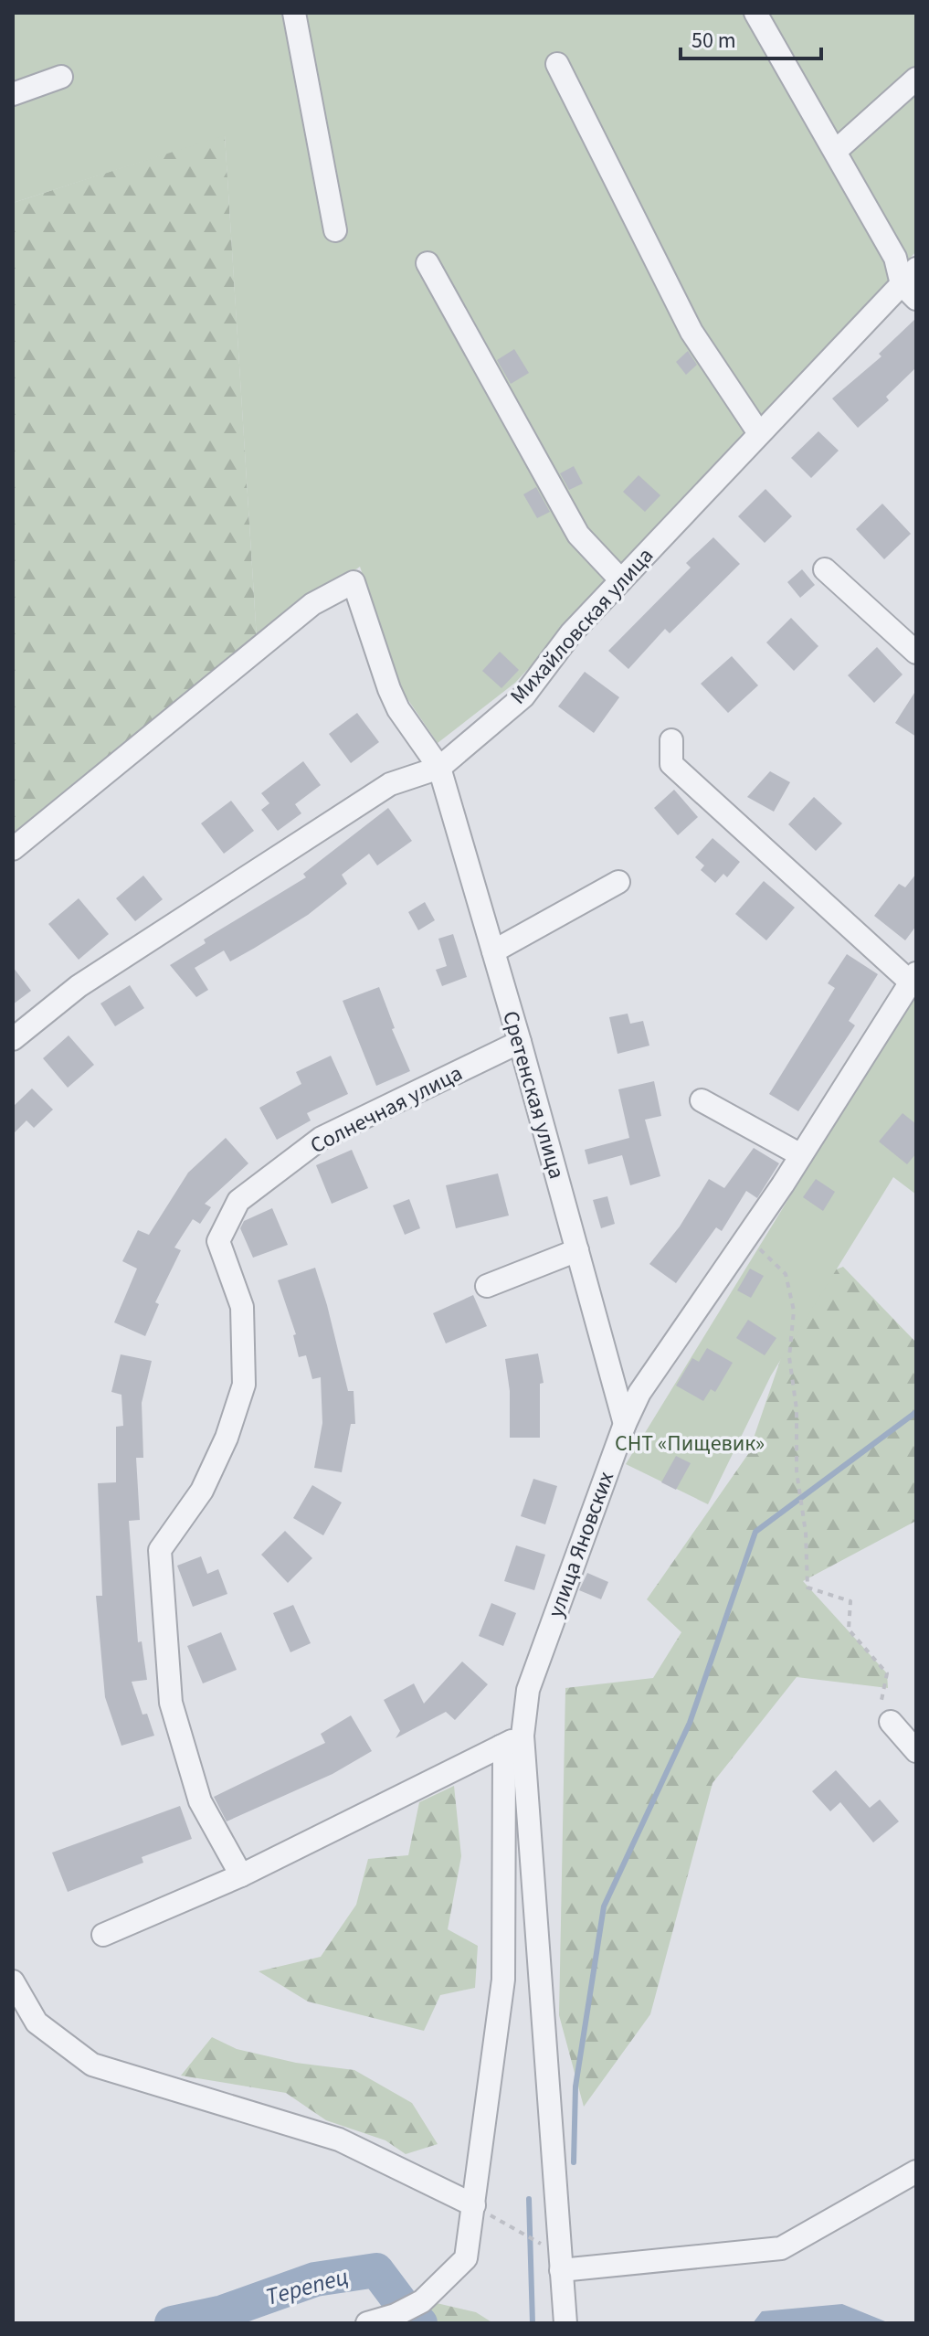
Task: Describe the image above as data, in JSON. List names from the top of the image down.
{
  "streets": {
    "street": [
      "Михайловская улица",
      "Сретенская улица",
      "Солнечная улица",
      "улица Яновских"
    ]
  },
  "crossings": [
    ["Михайловская улица", "Сретенская улица"],
    ["Сретенская улица", "Солнечная улица"],
    ["Сретенская улица", "улица Яновских"]
  ],
  "water": ["Терепец"],
  "parks": ["СНТ «Пищевик»"],
  "scale_bar": "50 m"
}
